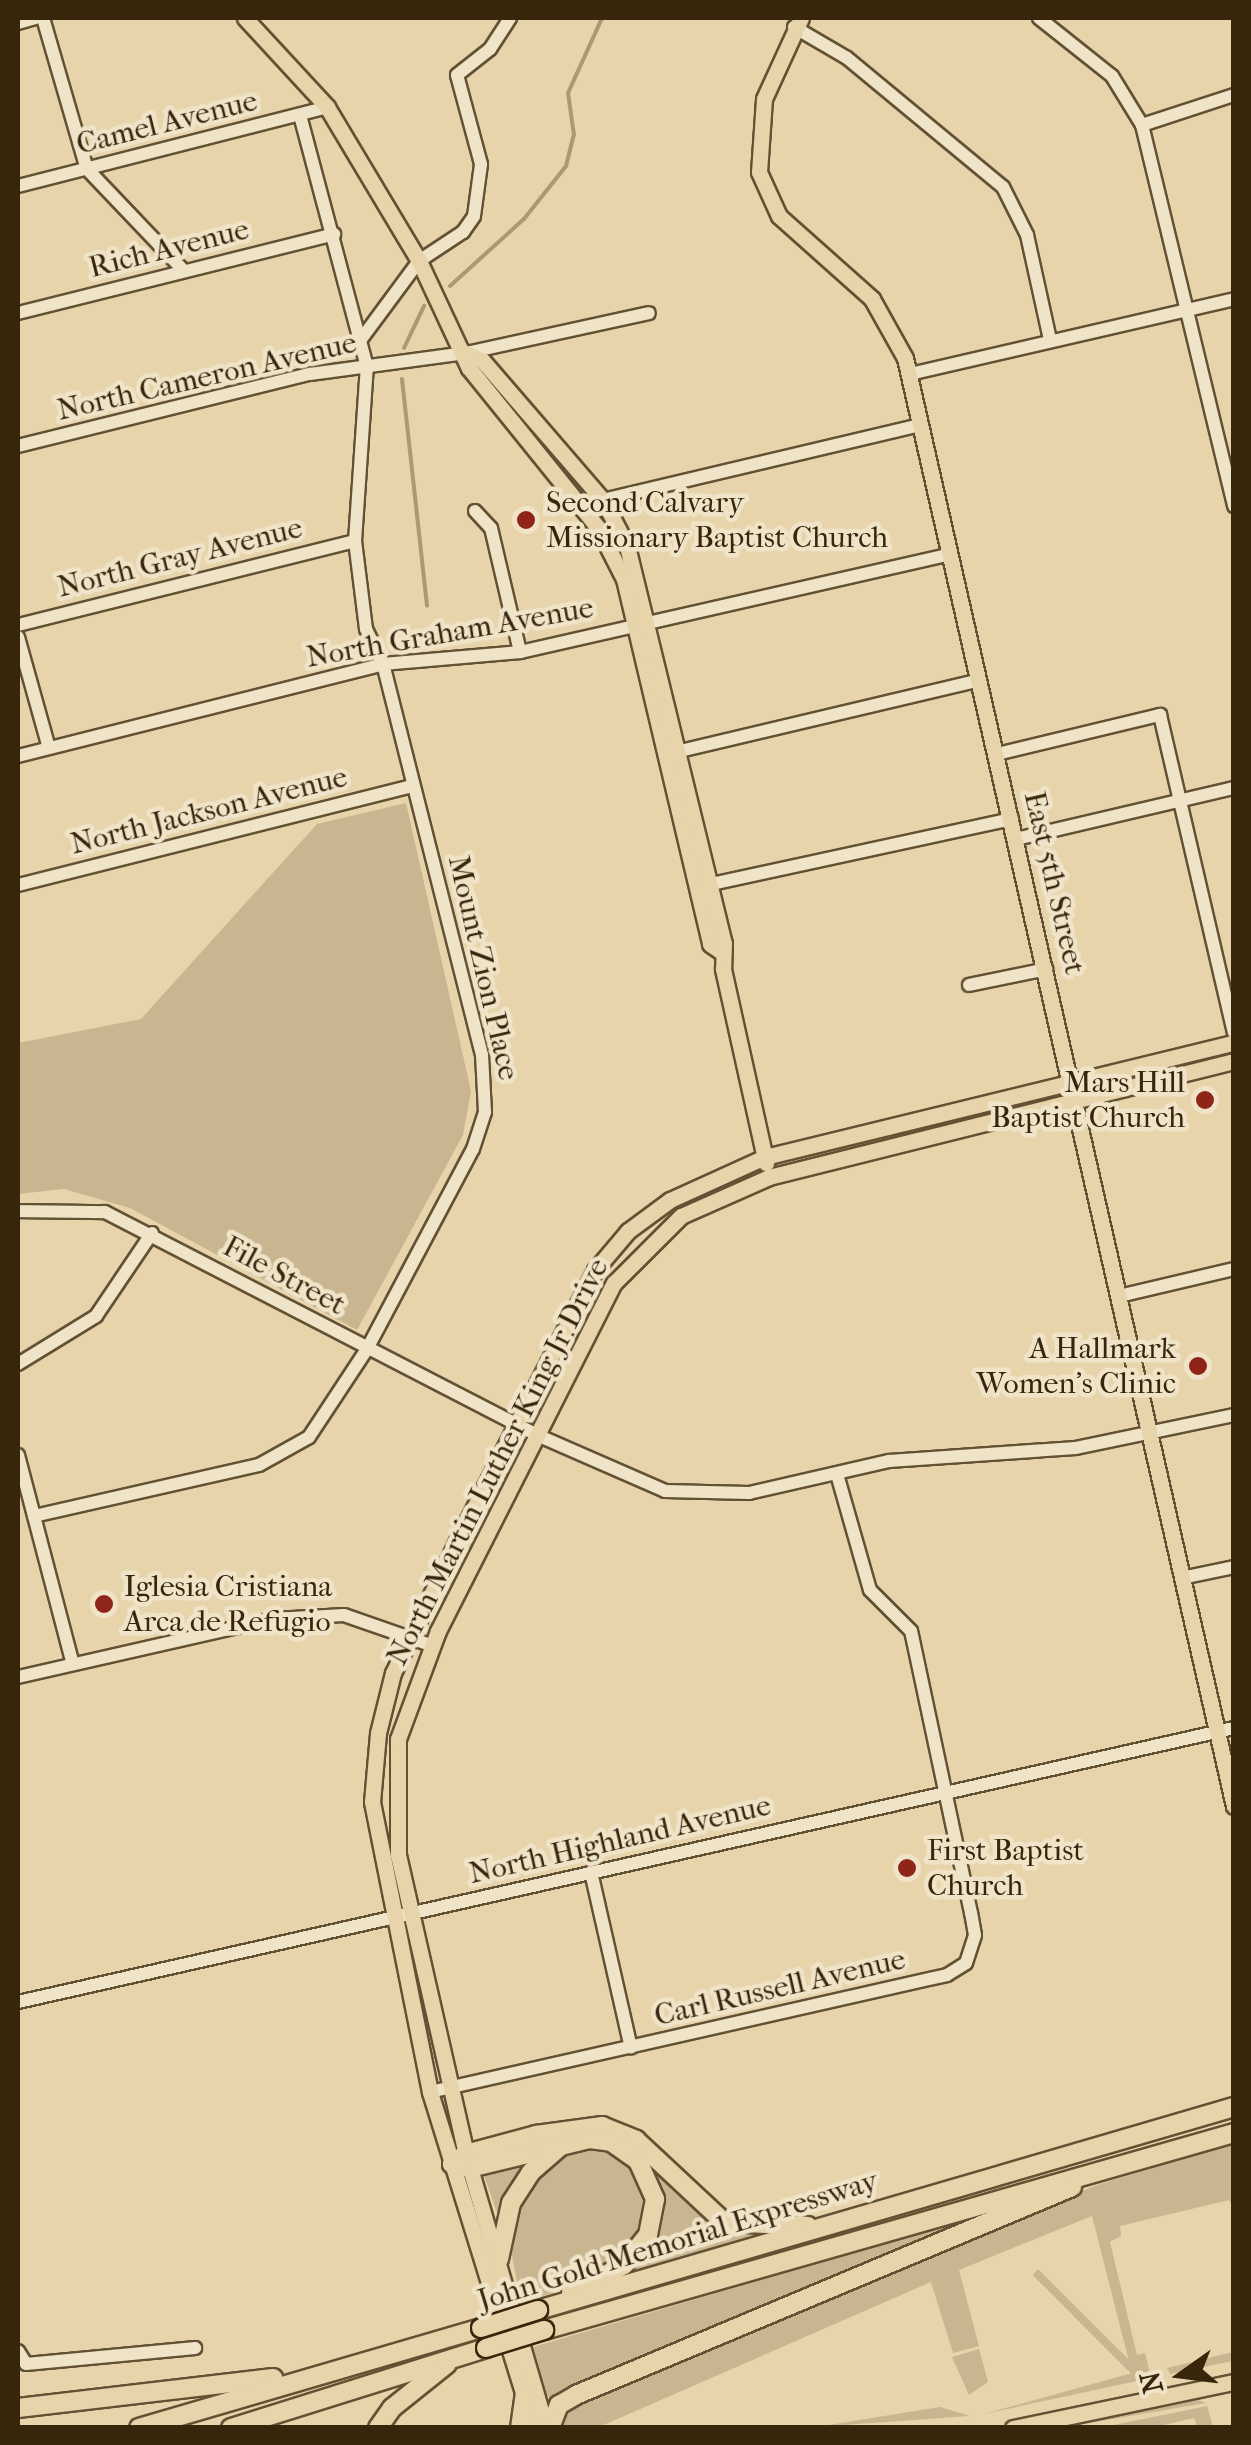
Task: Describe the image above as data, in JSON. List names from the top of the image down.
{
  "streets": {
    "highway": ["John Gold Memorial Expressway"],
    "main road": ["East 5th Street", "North Martin Luther King Jr Drive"],
    "street": [
      "Camel Avenue",
      "Rich Avenue",
      "North Cameron Avenue",
      "North Gray Avenue",
      "North Graham Avenue",
      "North Jackson Avenue",
      "Mount Zion Place",
      "File Street",
      "North Highland Avenue",
      "Carl Russell Avenue"
    ]
  },
  "crossings": [
    ["Camel Avenue", "Mount Zion Place"],
    ["Rich Avenue", "Mount Zion Place"],
    ["North Cameron Avenue", "Mount Zion Place"],
    ["North Gray Avenue", "Mount Zion Place"],
    ["North Graham Avenue", "East 5th Street"],
    ["North Graham Avenue", "Mount Zion Place"],
    ["North Jackson Avenue", "Mount Zion Place"],
    ["East 5th Street", "File Street"],
    ["East 5th Street", "North Martin Luther King Jr Drive"],
    ["East 5th Street", "North Highland Avenue"],
    ["Mount Zion Place", "File Street"],
    ["File Street", "North Martin Luther King Jr Drive"],
    ["North Martin Luther King Jr Drive", "North Highland Avenue"],
    ["North Martin Luther King Jr Drive", "Carl Russell Avenue"],
    ["North Highland Avenue", "Carl Russell Avenue"]
  ],
  "places": [
    "Second Calvary Missionary Baptist Church",
    "Mars Hill Baptist Church",
    "A Hallmark Women's Clinic",
    "Iglesia Cristiana Arca de Refugio",
    "First Baptist Church"
  ],
  "north": "left"
}
